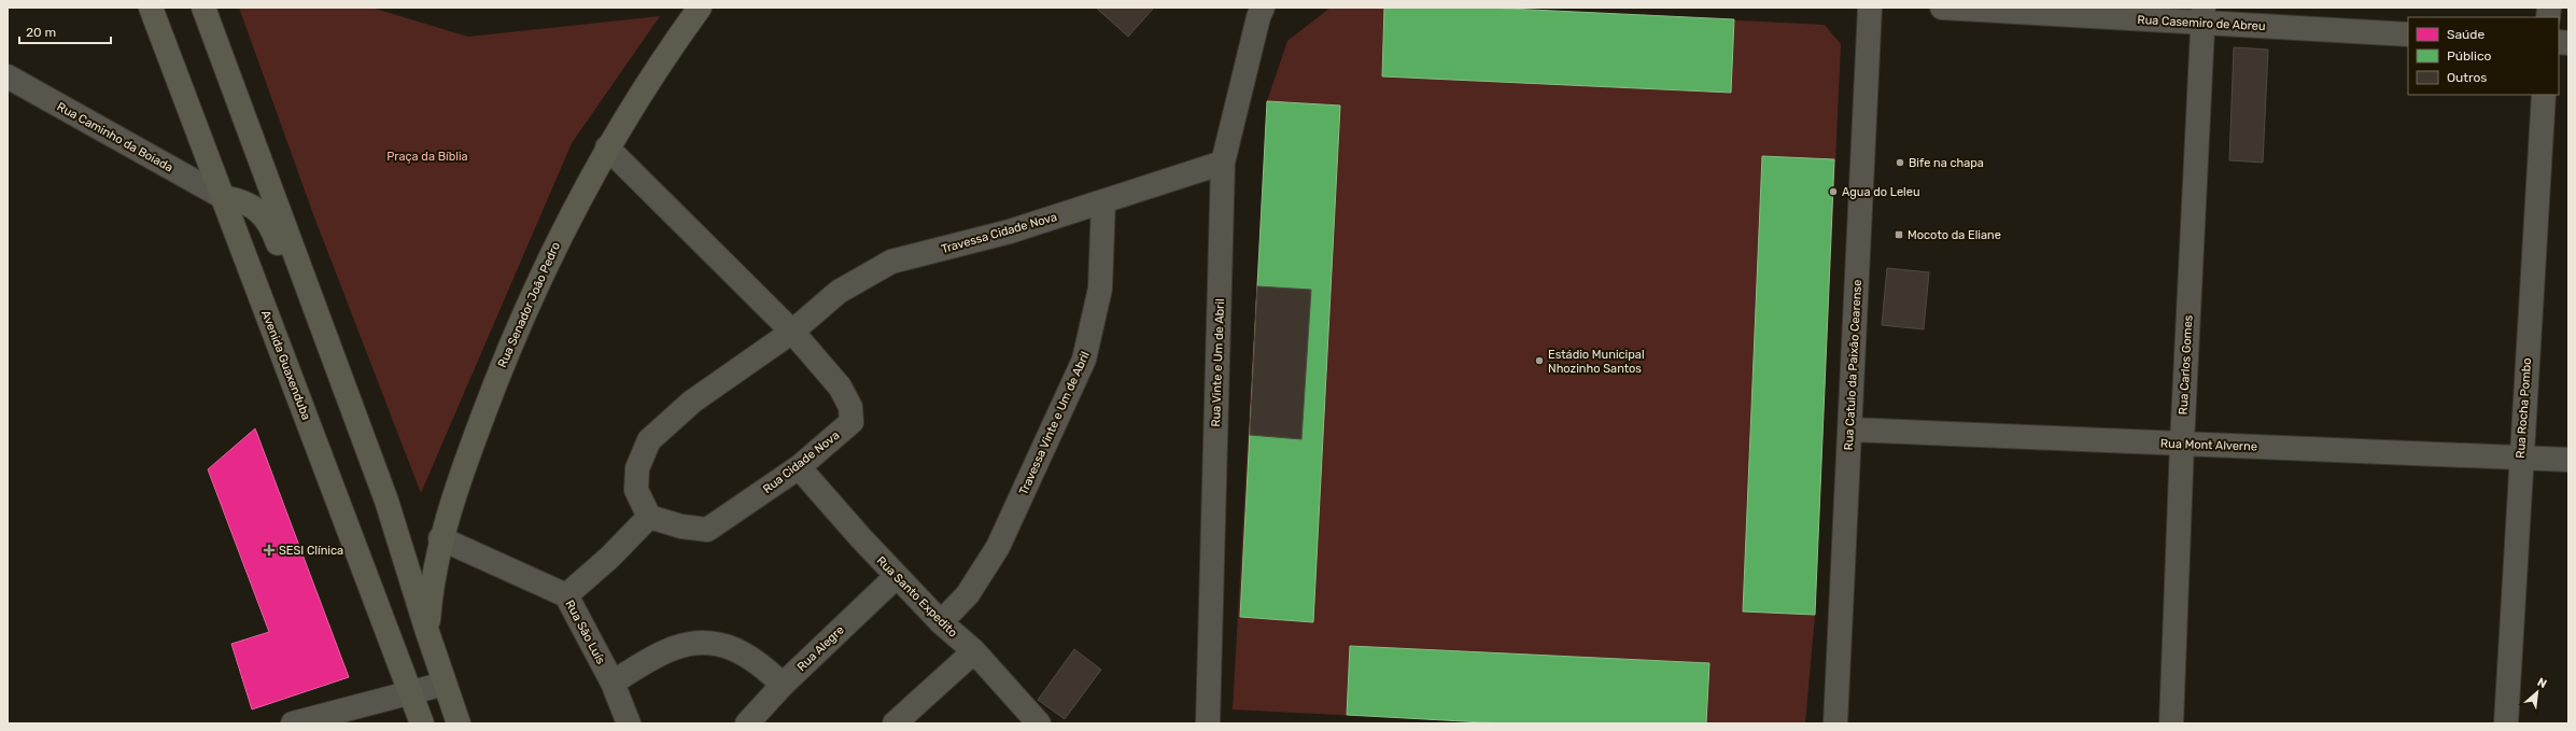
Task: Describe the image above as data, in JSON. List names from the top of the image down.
{
  "streets": {
    "main road": ["Rua Senador João Pedro", "Avenida Guaxenduba"],
    "street": [
      "Rua Casemiro de Abreu",
      "Rua Caminho da Boiada",
      "Travessa Cidade Nova",
      "Rua Vinte e Um de Abril",
      "Rua Catulo da Paixão Cearense",
      "Rua Carlos Gomes",
      "Rua Rocha Pombo",
      "Travessa Vinte e Um de Abril",
      "Rua Mont Alverne",
      "Rua Cidade Nova",
      "Rua Santo Expedito",
      "Rua São Luís",
      "Rua Alegre"
    ]
  },
  "crossings": [
    ["Rua Casemiro de Abreu", "Rua Carlos Gomes"],
    ["Rua Caminho da Boiada", "Avenida Guaxenduba"],
    ["Travessa Cidade Nova", "Rua Vinte e Um de Abril"],
    ["Travessa Cidade Nova", "Travessa Vinte e Um de Abril"],
    ["Travessa Cidade Nova", "Rua Cidade Nova"],
    ["Rua Senador João Pedro", "Rua Cidade Nova"],
    ["Rua Senador João Pedro", "Rua São Luís"],
    ["Rua Catulo da Paixão Cearense", "Rua Mont Alverne"],
    ["Rua Carlos Gomes", "Rua Mont Alverne"],
    ["Rua Rocha Pombo", "Rua Mont Alverne"],
    ["Travessa Vinte e Um de Abril", "Rua Santo Expedito"],
    ["Rua Cidade Nova", "Rua Santo Expedito"],
    ["Rua Santo Expedito", "Rua Alegre"]
  ],
  "parks": ["Praça da Bíblia"],
  "places": {
    "other": ["Bife na chapa", "Agua do Leleu", "Estádio Municipal Nhozinho Santos"],
    "transit": ["Mocoto da Eliane"],
    "health": ["SESI Clínica"]
  },
  "legend": ["Saúde", "Público", "Outros"],
  "scale_bar": "20 m",
  "north": "top right"
}
